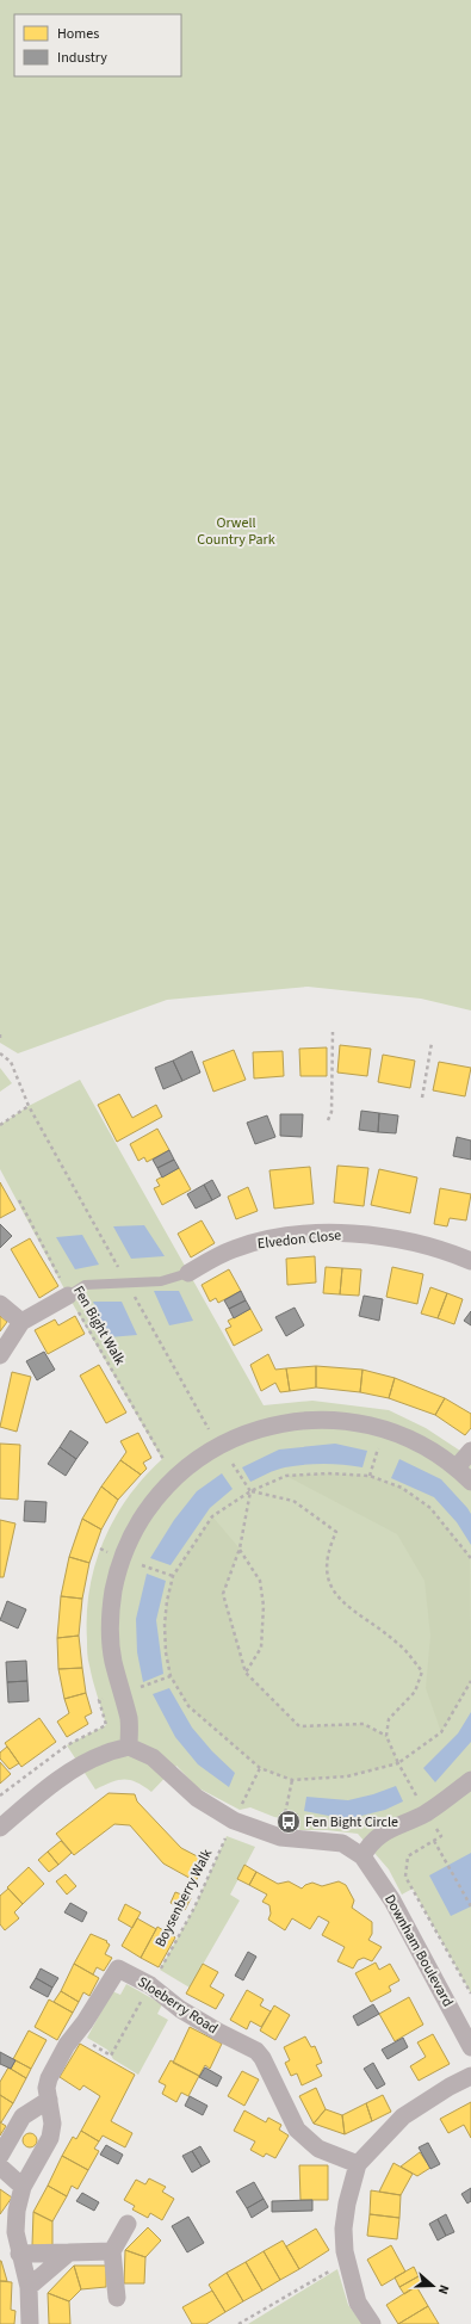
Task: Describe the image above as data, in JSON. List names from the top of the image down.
{
  "streets": {
    "street": ["Elvedon Close", "Downham Boulevard", "Sloeberry Road"],
    "path": ["Fen Bight Walk", "Boysenberry Walk"]
  },
  "crossings": [
    ["Boysenberry Walk", "Sloeberry Road"]
  ],
  "parks": ["Orwell Country Park"],
  "places": {
    "bus stop": ["Fen Bight Circle"]
  },
  "legend": ["Homes", "Industry"],
  "north": "right"
}
